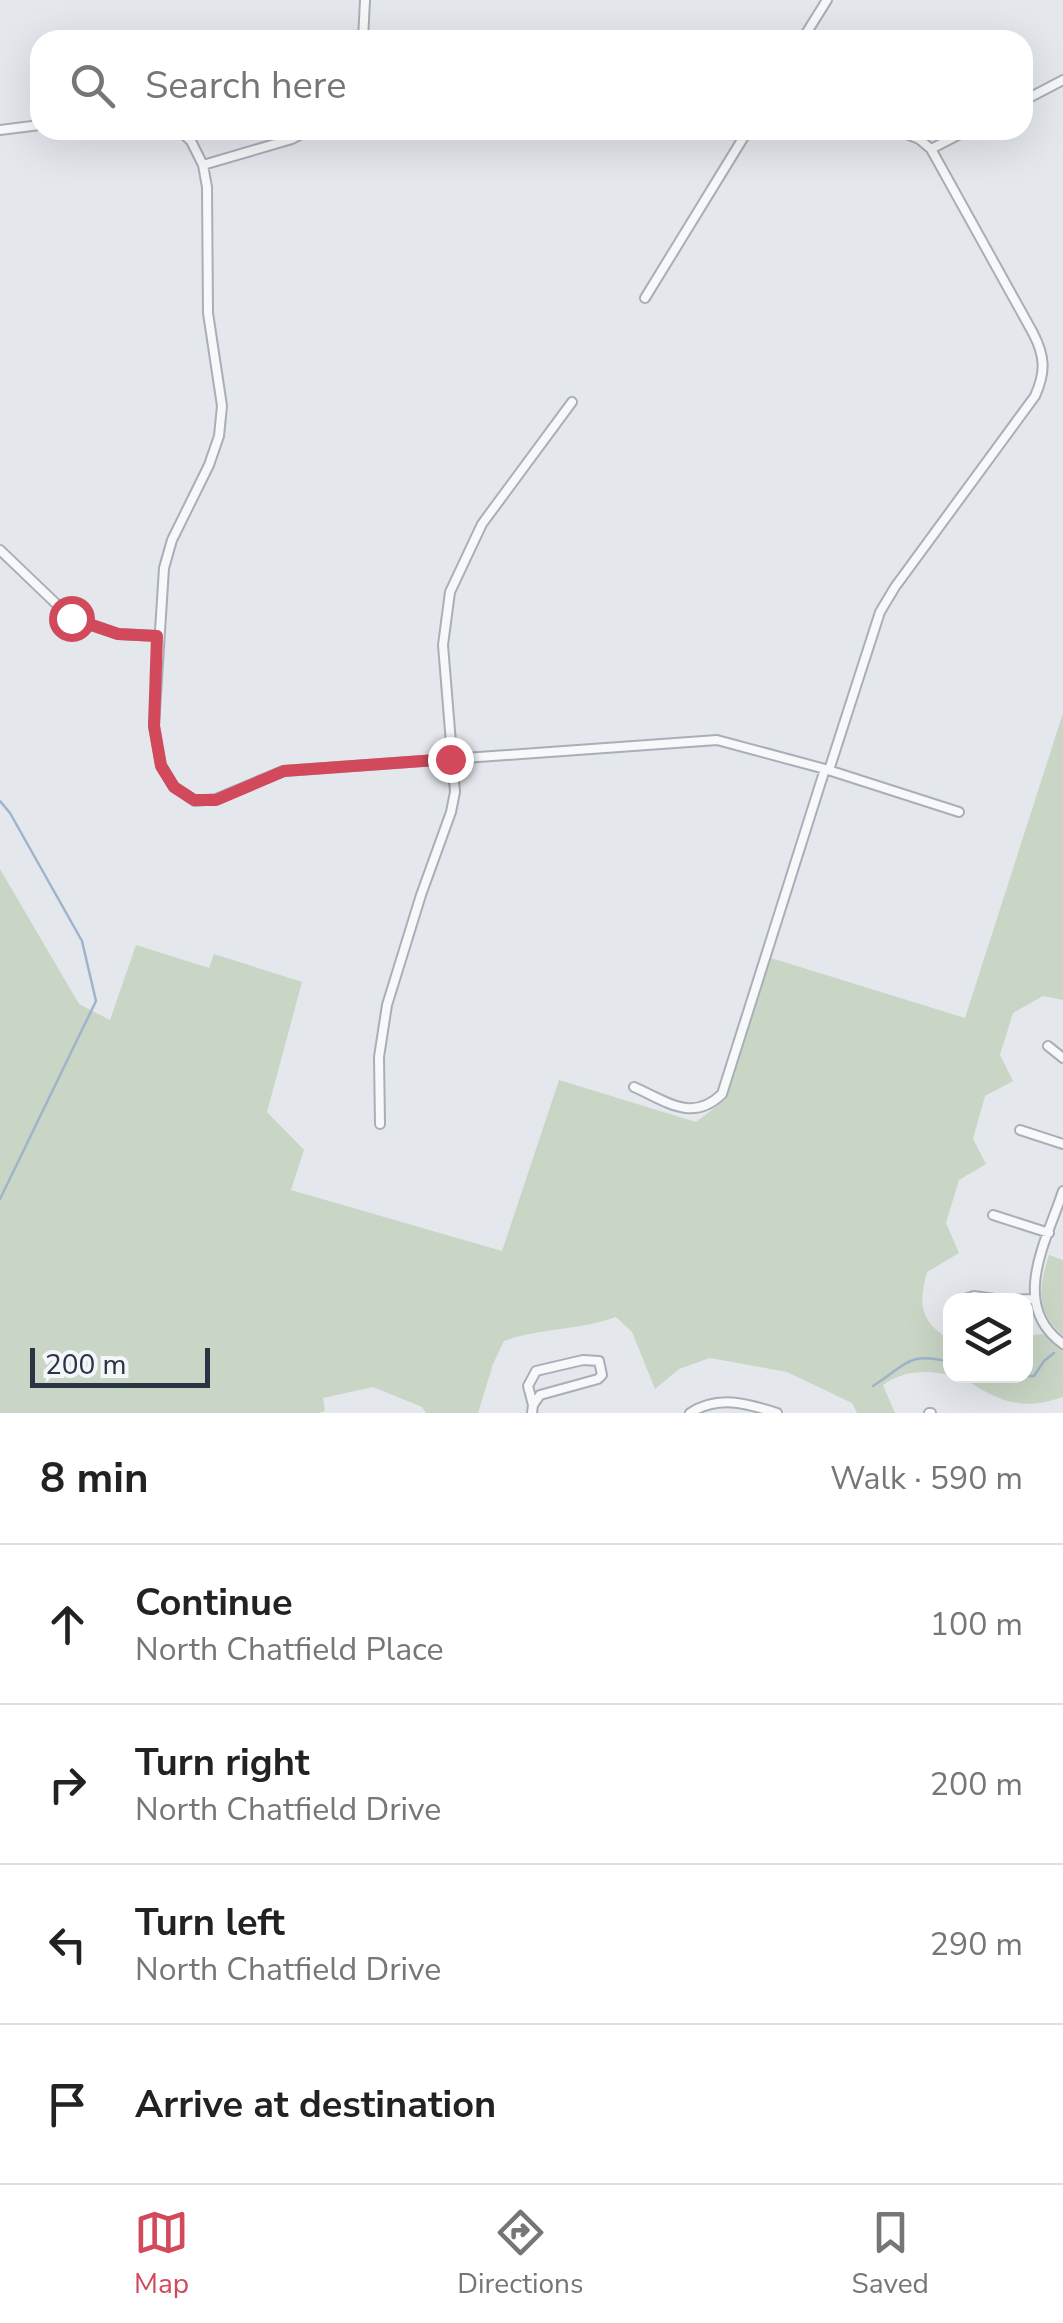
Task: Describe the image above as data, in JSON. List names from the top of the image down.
{
  "scale_bar": "200 m",
  "page": {
    "search": "Search here",
    "scale": "200 m",
    "heading": ["8 min", "Walk · 590 m"],
    "list": [
      ["Continue", "North Chatfield Place", "100 m"],
      ["Turn right", "North Chatfield Drive", "200 m"],
      ["Turn left", "North Chatfield Drive", "290 m"],
      "Arrive at destination"
    ],
    "nav": ["Map", "Directions", "Saved"]
  }
}
